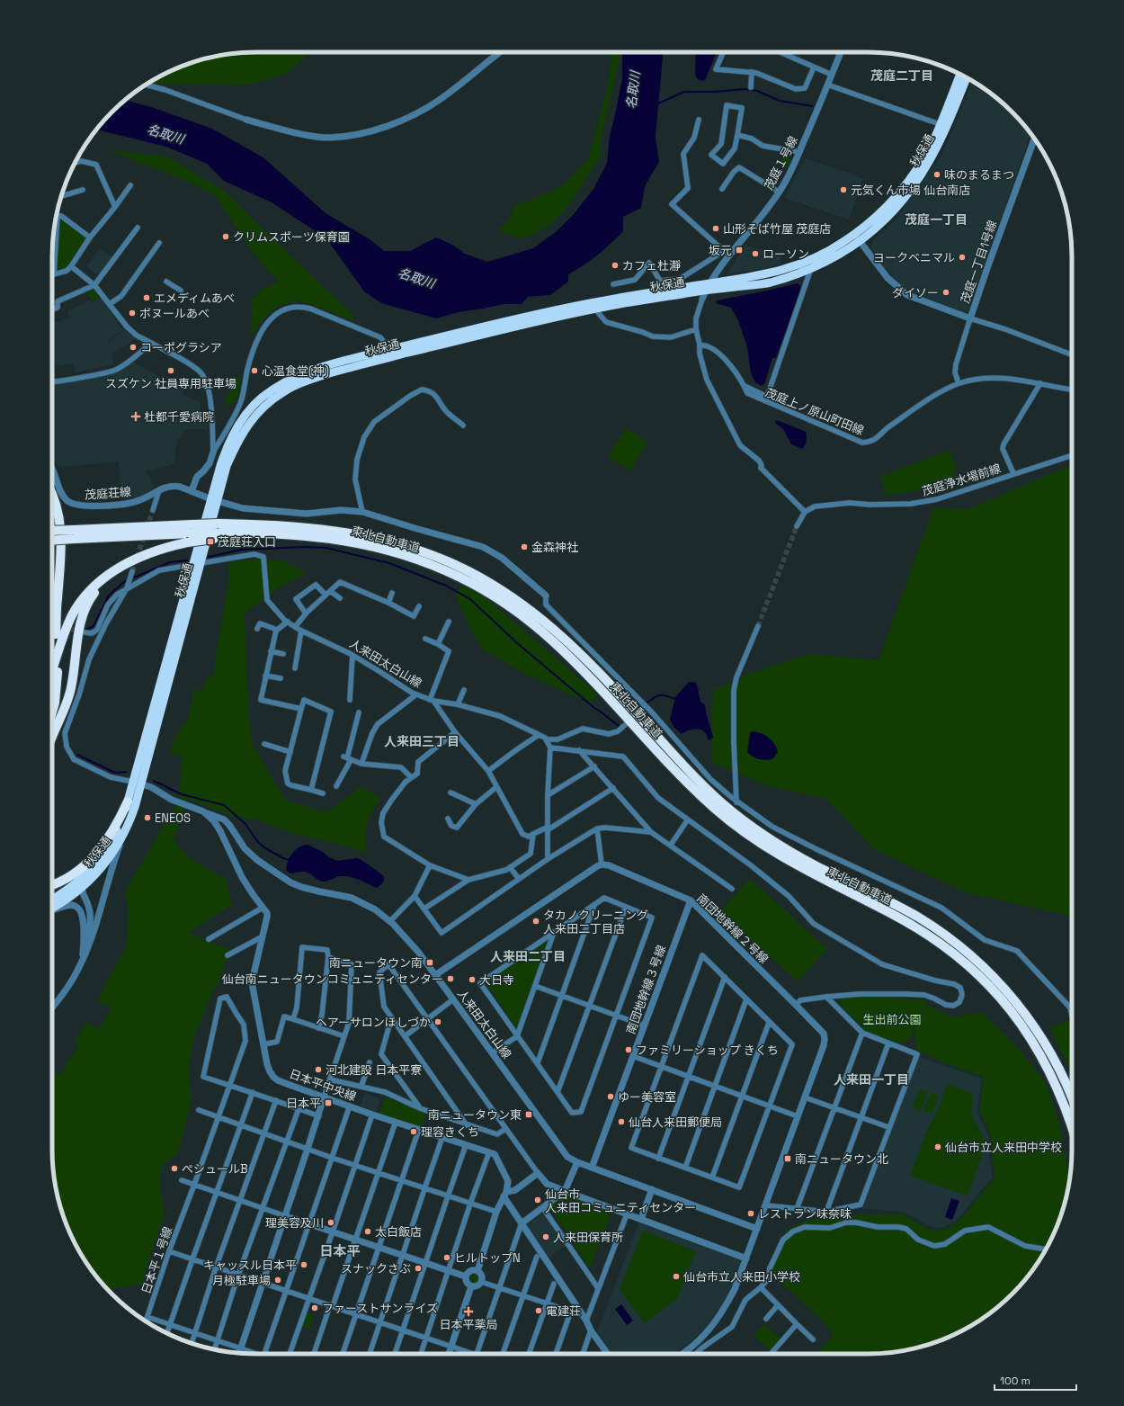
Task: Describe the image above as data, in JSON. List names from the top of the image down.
{
  "streets": {
    "highway": ["秋保通", "東北自動車道"],
    "street": [
      "茂庭１号線",
      "茂庭一丁目1号線",
      "茂庭上ノ原山町田線",
      "茂庭浄水場前線",
      "茂庭荘線",
      "人来田太白山線",
      "南団地幹線２号線",
      "南団地幹線３号線",
      "日本平中央線",
      "日本平１号線"
    ]
  },
  "crossings": [
    ["秋保通", "茂庭１号線"],
    ["秋保通", "茂庭一丁目1号線"],
    ["秋保通", "茂庭荘線"],
    ["秋保通", "人来田太白山線"],
    ["秋保通", "日本平中央線"],
    ["人来田太白山線", "南団地幹線２号線"],
    ["人来田太白山線", "南団地幹線３号線"],
    ["人来田太白山線", "日本平中央線"],
    ["南団地幹線２号線", "南団地幹線３号線"]
  ],
  "districts": [
    "茂庭二丁目",
    "茂庭一丁目",
    "人来田三丁目",
    "人来田二丁目",
    "人来田一丁目",
    "日本平"
  ],
  "water": ["名取川"],
  "parks": ["生出前公園"],
  "places": {
    "other": [
      "味のまるまつ",
      "元気くん市場 仙台南店",
      "山形そば竹屋 茂庭店",
      "クリムスポーツ保育園",
      "ローソン",
      "ヨークベニマル",
      "カフェ杜瀞",
      "ダイソー",
      "エメディムあべ",
      "ボヌールあべ",
      "コーポグラシア",
      "スズケン 社員専用駐車場",
      "心温食堂(神)",
      "金森神社",
      "ENEOS",
      "タカノクリーニング 人来田二丁目店",
      "仙台南ニュータウンコミュニティセンター",
      "大日寺",
      "ヘアーサロンほしづか",
      "ファミリーショップ きくち",
      "河北建設 日本平寮",
      "ゆー美容室",
      "仙台人来田郵便局",
      "理容きくち",
      "仙台市立人来田中学校",
      "ぺシュールB",
      "仙台市 人来田コミュニティセンター",
      "レストラン味奈味",
      "理美容及川",
      "太白飯店",
      "人来田保育所",
      "ヒルトップN",
      "キャッスル日本平",
      "スナックさぶ",
      "仙台市立人来田小学校",
      "月極駐車場",
      "ファーストサンライズ",
      "電建荘"
    ],
    "transit": [
      "坂元",
      "茂庭荘入口",
      "南ニュータウン南",
      "日本平",
      "南ニュータウン東",
      "南ニュータウン北"
    ],
    "health": ["杜都千愛病院", "日本平薬局"]
  },
  "scale_bar": "100 m"
}
